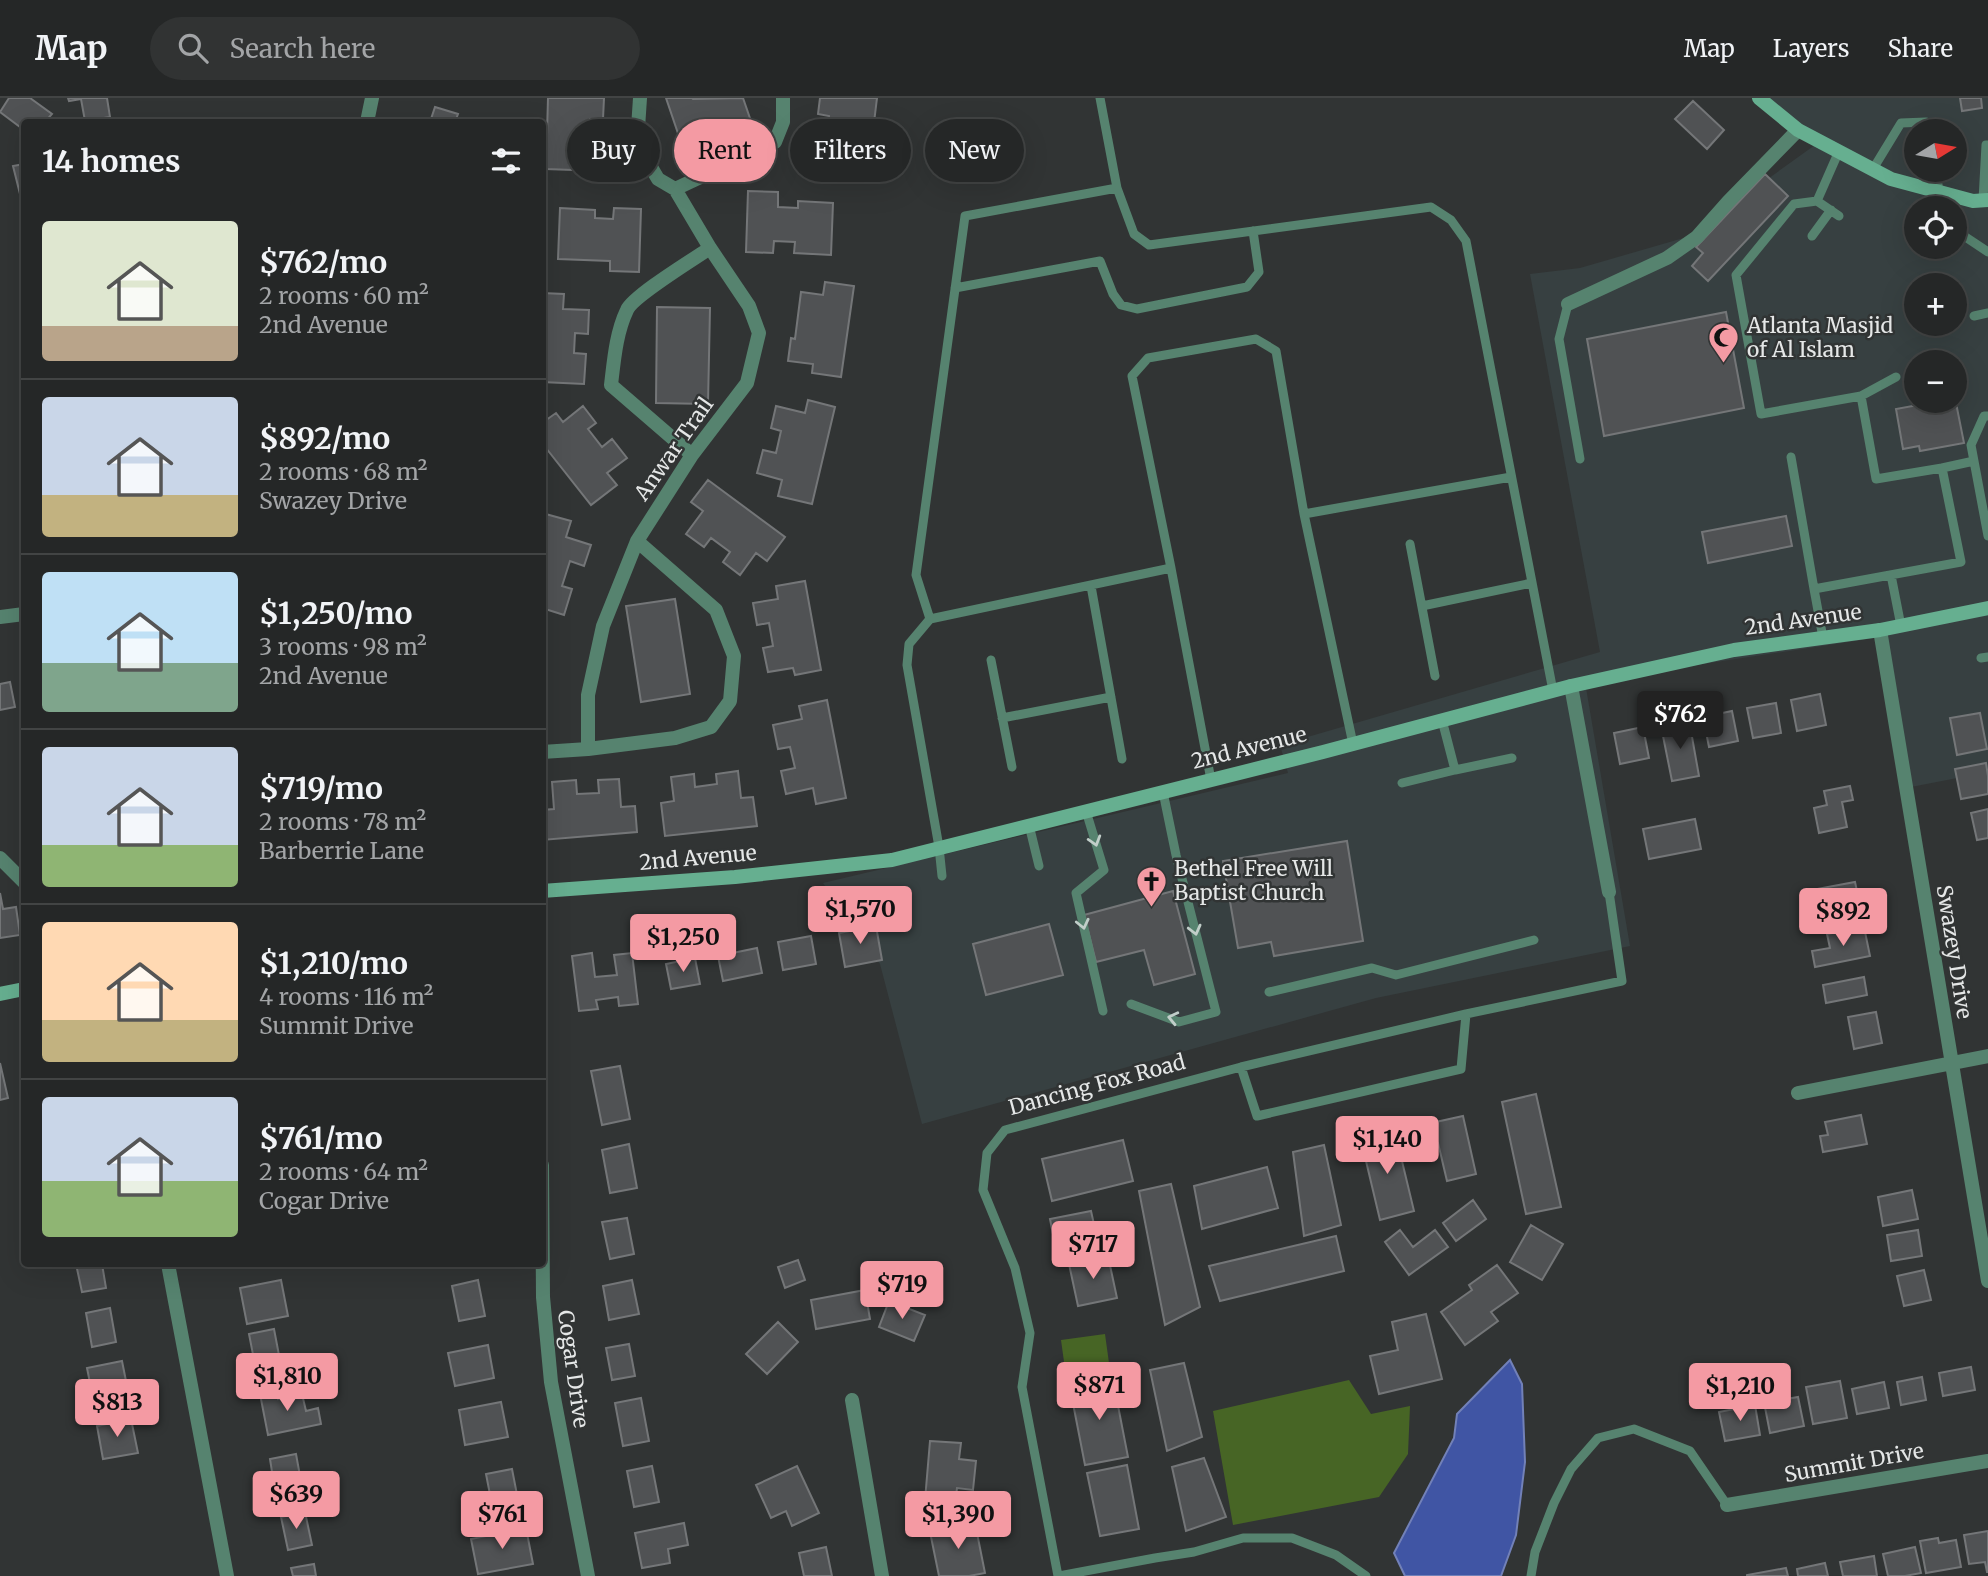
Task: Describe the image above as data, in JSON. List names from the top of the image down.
{
  "streets": {
    "street": [
      "Anwar Trail",
      "2nd Avenue",
      "Swazey Drive",
      "Dancing Fox Road",
      "Cogar Drive",
      "Summit Drive"
    ]
  },
  "crossings": [
    ["2nd Avenue", "Swazey Drive"],
    ["2nd Avenue", "Dancing Fox Road"]
  ],
  "places": {
    "mosque": ["Atlanta Masjid of Al Islam"],
    "church": ["Bethel Free Will Baptist Church"]
  },
  "north": "right",
  "page": {
    "header": "Map",
    "search": "Search here",
    "nav": ["Map", "Layers", "Share"],
    "map_buttons": ["+", "−"],
    "chip": [
      "Buy",
      "Rent",
      "Filters",
      "New"
    ],
    "heading": "14 homes",
    "list": [
      {
        "name": "$762/mo",
        "note": "2 rooms · 60 m² · 2nd Avenue"
      },
      {
        "name": "$892/mo",
        "note": "2 rooms · 68 m² · Swazey Drive"
      },
      {
        "name": "$1,250/mo",
        "note": "3 rooms · 98 m² · 2nd Avenue"
      },
      {
        "name": "$719/mo",
        "note": "2 rooms · 78 m² · Barberrie Lane"
      },
      {
        "name": "$1,210/mo",
        "note": "4 rooms · 116 m² · Summit Drive"
      },
      {
        "name": "$761/mo",
        "note": "2 rooms · 64 m² · Cogar Drive"
      }
    ],
    "price": [
      "$762",
      "$1,570",
      "$892",
      "$1,250",
      "$1,140",
      "$717",
      "$719",
      "$1,810",
      "$871",
      "$1,210",
      "$813",
      "$639",
      "$761",
      "$1,390"
    ]
  }
}
